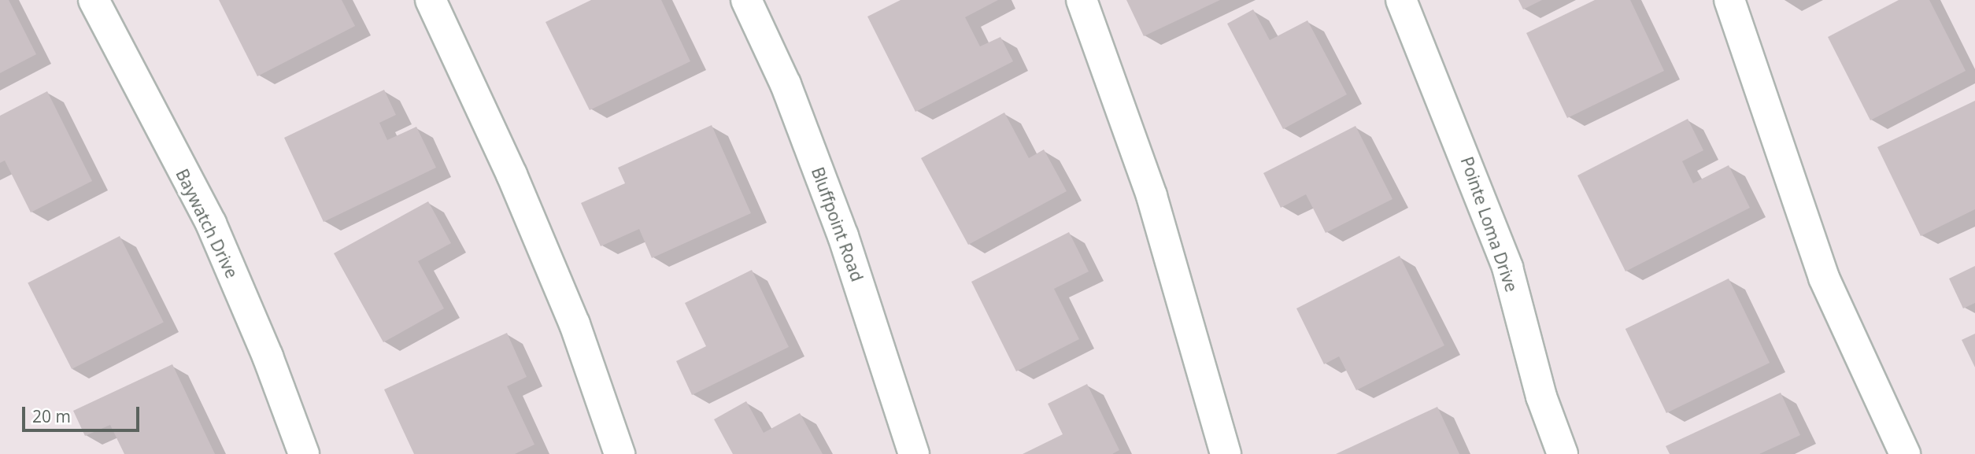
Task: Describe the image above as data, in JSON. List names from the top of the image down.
{
  "streets": {
    "street": ["Baywatch Drive", "Bluffpoint Road", "Pointe Loma Drive"]
  },
  "scale_bar": "20 m"
}
